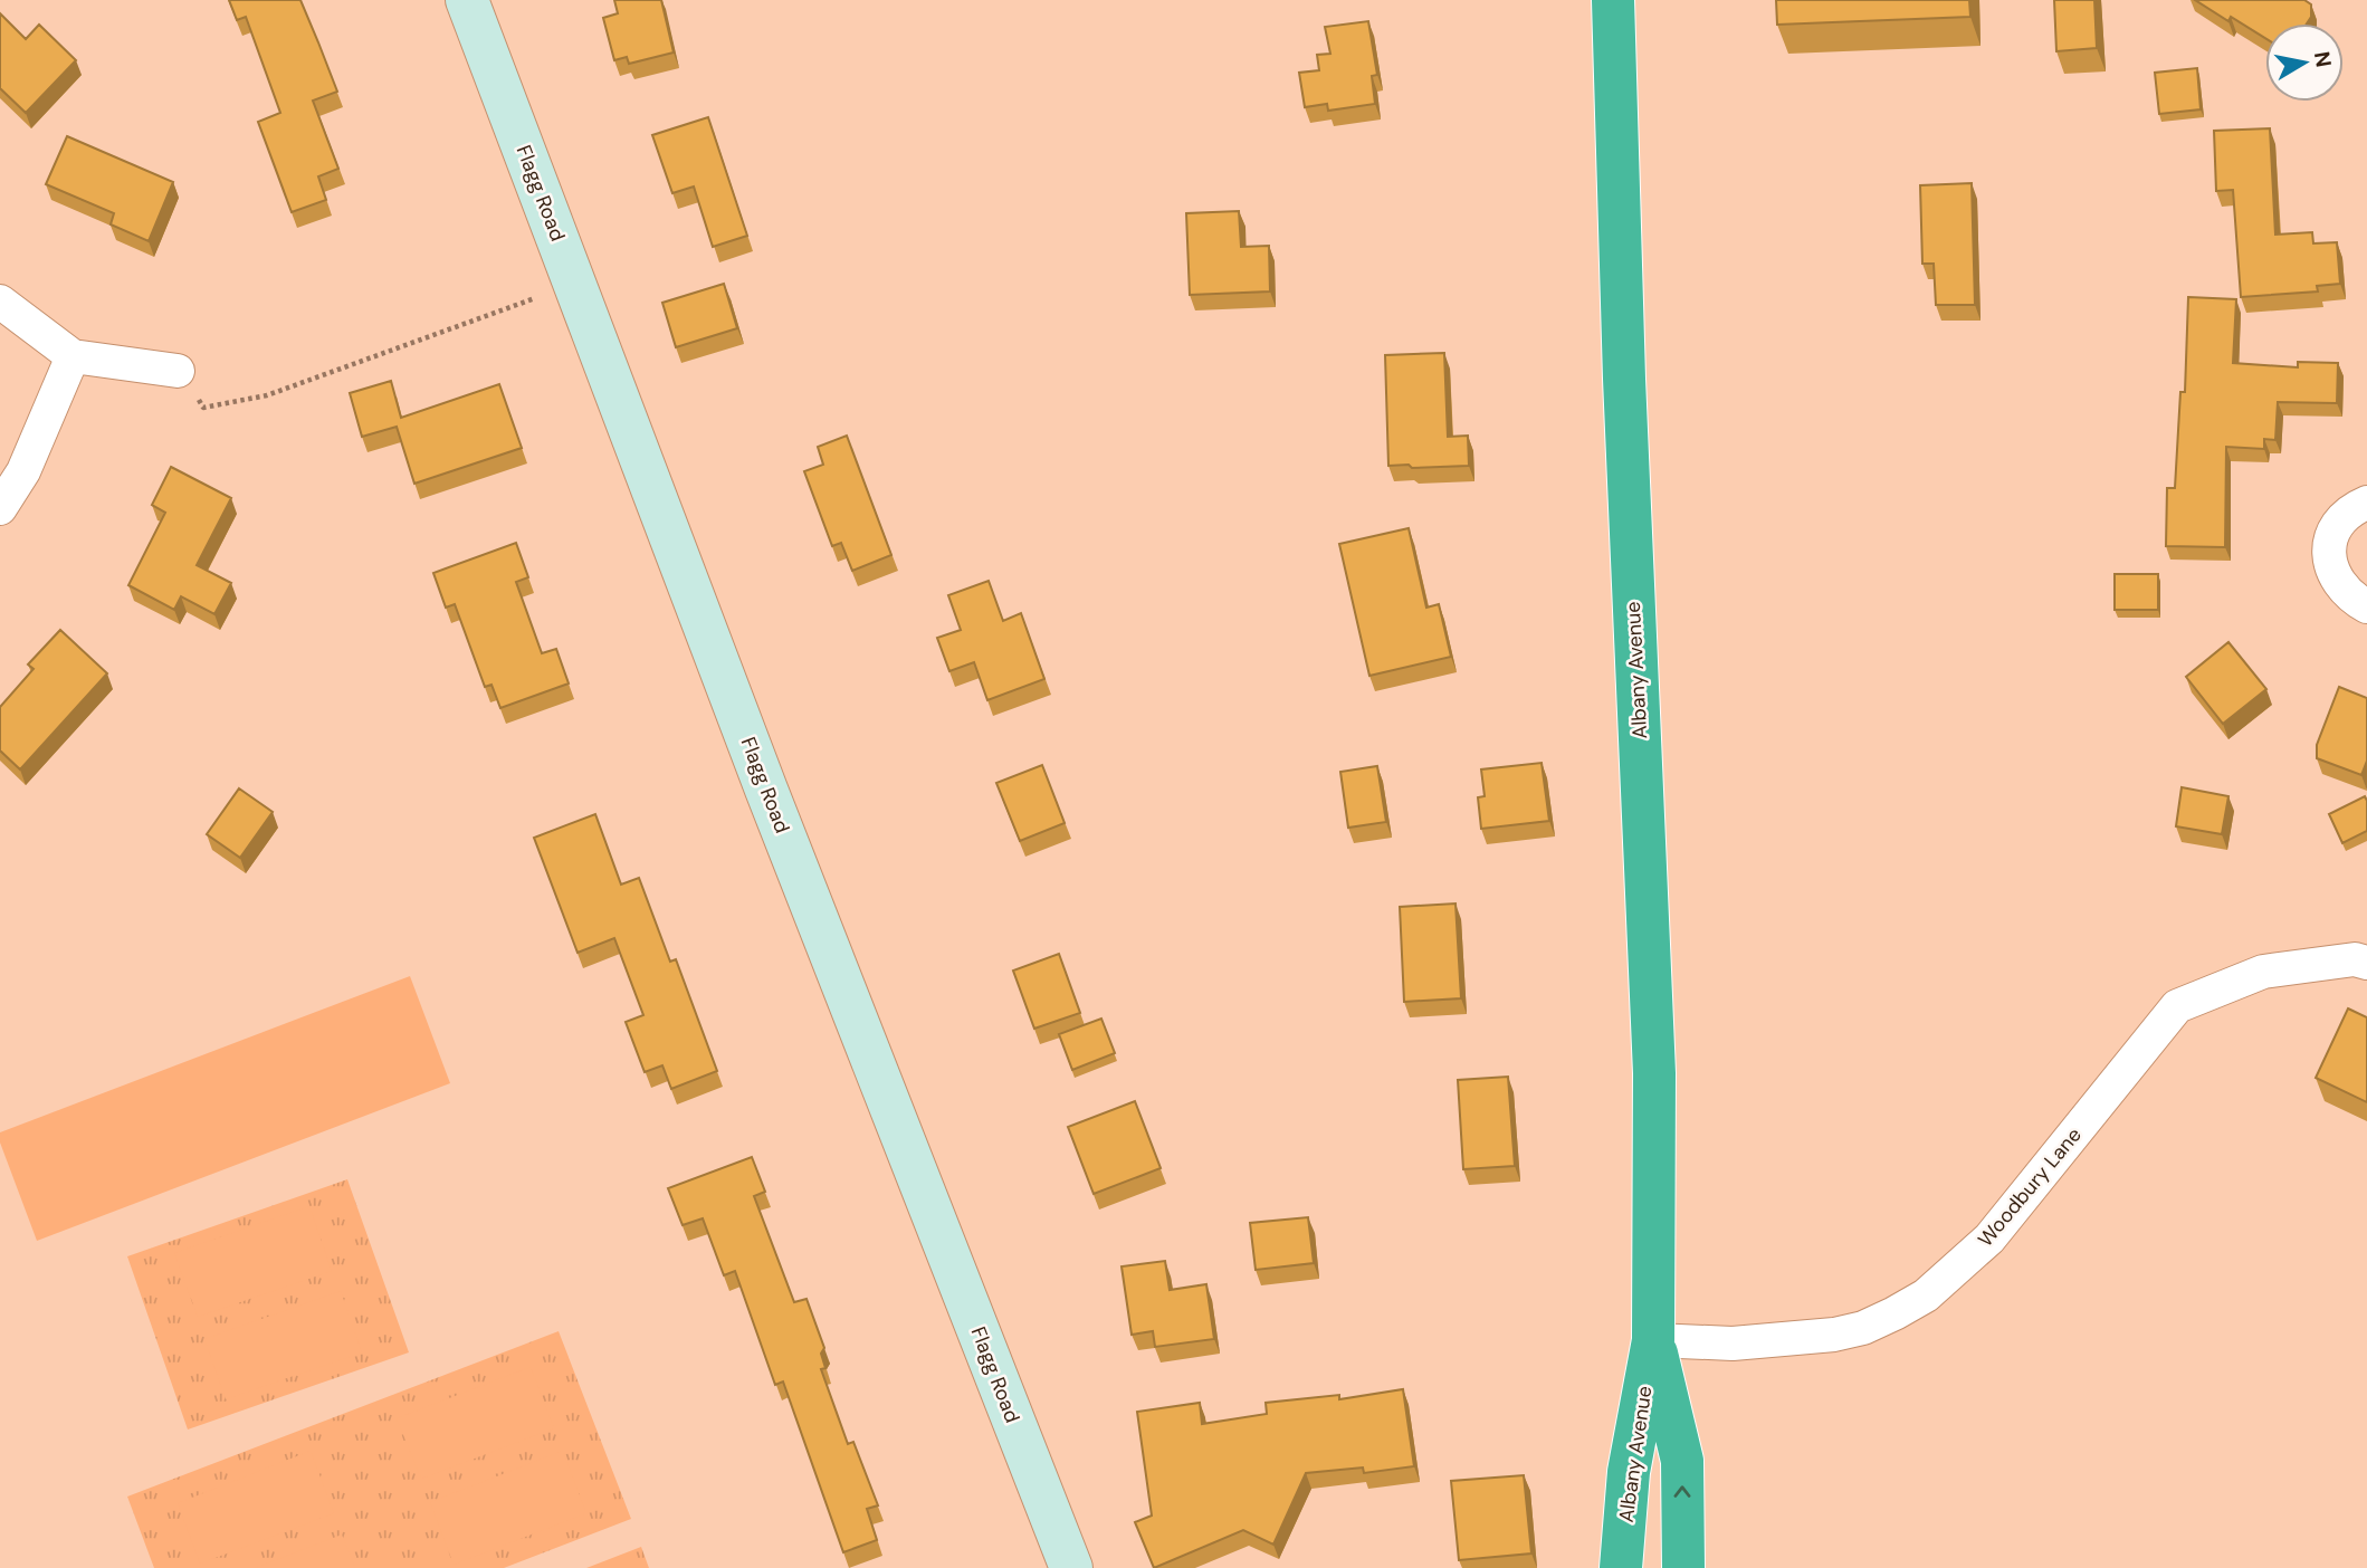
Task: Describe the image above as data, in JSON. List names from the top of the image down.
{
  "streets": {
    "highway": ["Albany Avenue"],
    "street": ["Flagg Road", "Woodbury Lane"]
  },
  "crossings": [
    ["Albany Avenue", "Woodbury Lane"]
  ],
  "north": "right"
}
